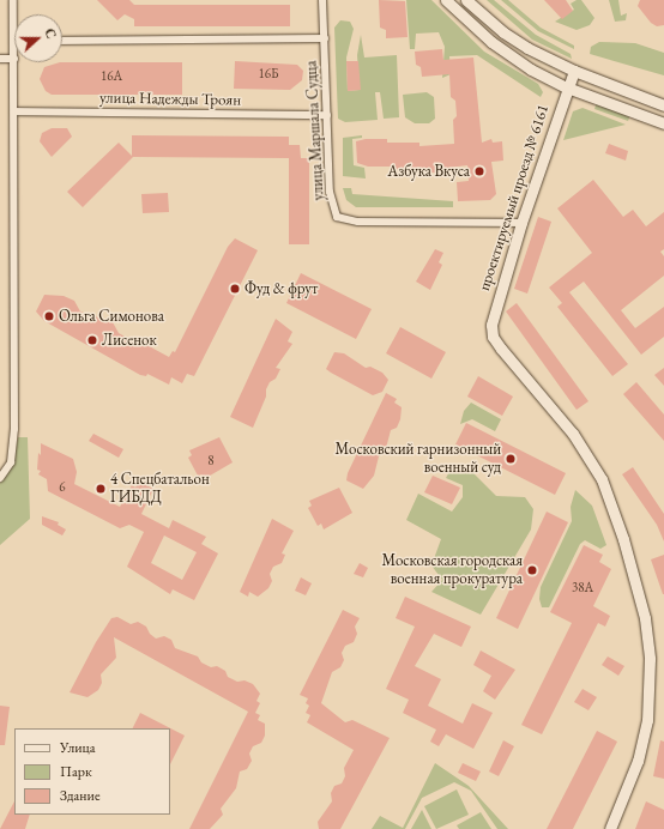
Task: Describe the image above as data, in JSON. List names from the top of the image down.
{
  "streets": {
    "street": ["улица Надежды Троян", "улица Маршала Судца", "проектируемый проезд № 6161"]
  },
  "crossings": [
    ["улица Надежды Троян", "улица Маршала Судца"],
    ["улица Маршала Судца", "проектируемый проезд № 6161"]
  ],
  "places": [
    "Азбука Вкуса",
    "Фуд & фрут",
    "Ольга Симонова",
    "Лисенок",
    "Московский гарнизонный военный суд",
    "4 Спецбатальон ГИБДД",
    "Московская городская военная прокуратура"
  ],
  "house_numbers": [
    "16Б",
    "16А",
    "8",
    "6",
    "38А"
  ],
  "legend": ["Улица", "Парк", "Здание"],
  "north": "right"
}
